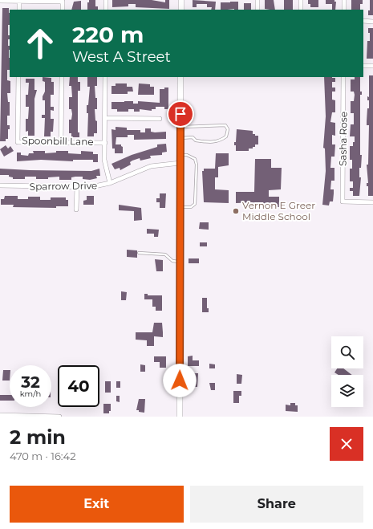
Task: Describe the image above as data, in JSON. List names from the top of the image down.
{
  "streets": {
    "street": ["Sasha Rose", "Spoonbill Lane", "Sparrow Drive"]
  },
  "places": ["Vernon E Greer Middle School"],
  "page": {
    "turn": ["220 m", "West A Street"],
    "speed": "32 km/h",
    "limit": "40",
    "heading": ["2 min", "470 m · 16:42"],
    "buttons": ["Exit", "Share"]
  }
}
